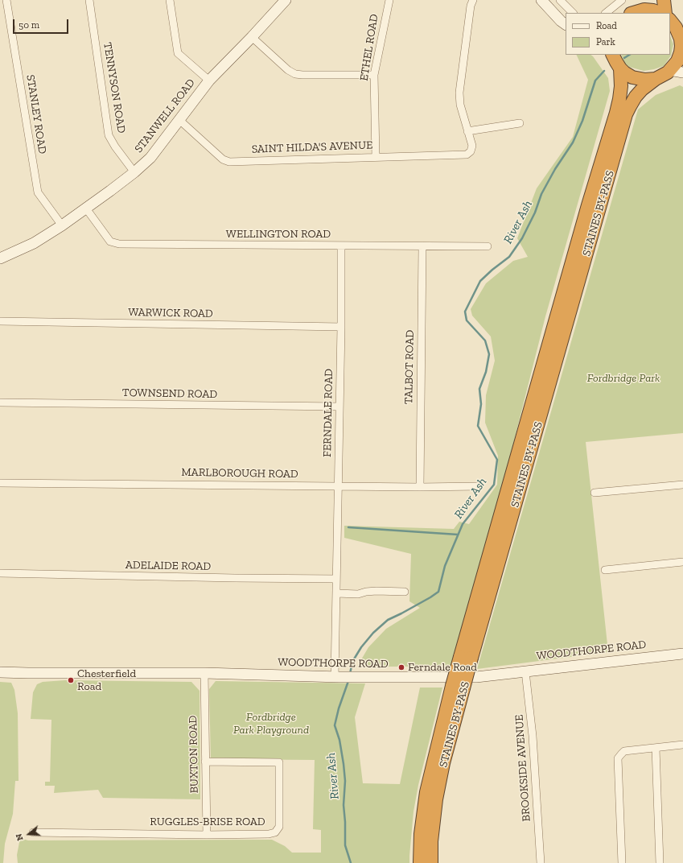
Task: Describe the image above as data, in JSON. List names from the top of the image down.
{
  "streets": {
    "highway": ["STAINES BY-PASS"],
    "street": [
      "ETHEL ROAD",
      "TENNYSON ROAD",
      "STANLEY ROAD",
      "STANWELL ROAD",
      "SAINT HILDA'S AVENUE",
      "WELLINGTON ROAD",
      "WARWICK ROAD",
      "TALBOT ROAD",
      "TOWNSEND ROAD",
      "FERNDALE ROAD",
      "MARLBOROUGH ROAD",
      "ADELAIDE ROAD",
      "WOODTHORPE ROAD",
      "BUXTON ROAD",
      "BROOKSIDE AVENUE",
      "RUGGLES-BRISE ROAD"
    ]
  },
  "crossings": [
    ["ETHEL ROAD", "SAINT HILDA'S AVENUE"],
    ["TENNYSON ROAD", "STANWELL ROAD"],
    ["STANLEY ROAD", "STANWELL ROAD"],
    ["STANWELL ROAD", "SAINT HILDA'S AVENUE"],
    ["STANWELL ROAD", "WELLINGTON ROAD"],
    ["WELLINGTON ROAD", "TALBOT ROAD"],
    ["WELLINGTON ROAD", "FERNDALE ROAD"],
    ["WARWICK ROAD", "FERNDALE ROAD"],
    ["TALBOT ROAD", "MARLBOROUGH ROAD"],
    ["TOWNSEND ROAD", "FERNDALE ROAD"],
    ["FERNDALE ROAD", "MARLBOROUGH ROAD"],
    ["FERNDALE ROAD", "ADELAIDE ROAD"],
    ["FERNDALE ROAD", "WOODTHORPE ROAD"],
    ["WOODTHORPE ROAD", "BUXTON ROAD"],
    ["WOODTHORPE ROAD", "BROOKSIDE AVENUE"],
    ["BUXTON ROAD", "RUGGLES-BRISE ROAD"]
  ],
  "water": ["River Ash"],
  "parks": ["Fordbridge Park", "Fordbridge Park Playground"],
  "places": ["Ferndale Road", "Chesterfield Road"],
  "legend": ["Road", "Park"],
  "scale_bar": "50 m",
  "north": "left"
}
